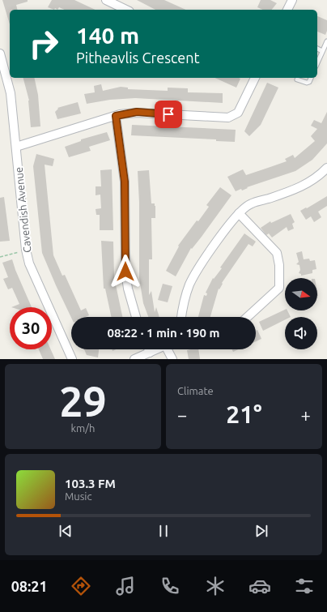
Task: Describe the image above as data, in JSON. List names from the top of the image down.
{
  "streets": {
    "street": ["Cavendish Avenue"]
  },
  "north": "right",
  "page": {
    "turn": ["140 m", "Pitheavlis Crescent"],
    "limit": "30",
    "trip": "08:22 · 1 min · 190 m",
    "tile": [
      ["29", "km/h"],
      "Climate"
    ],
    "heat": ["−", "21°", "+"],
    "song": ["103.3 FM", "Music"],
    "tabs": "08:21"
  }
}
